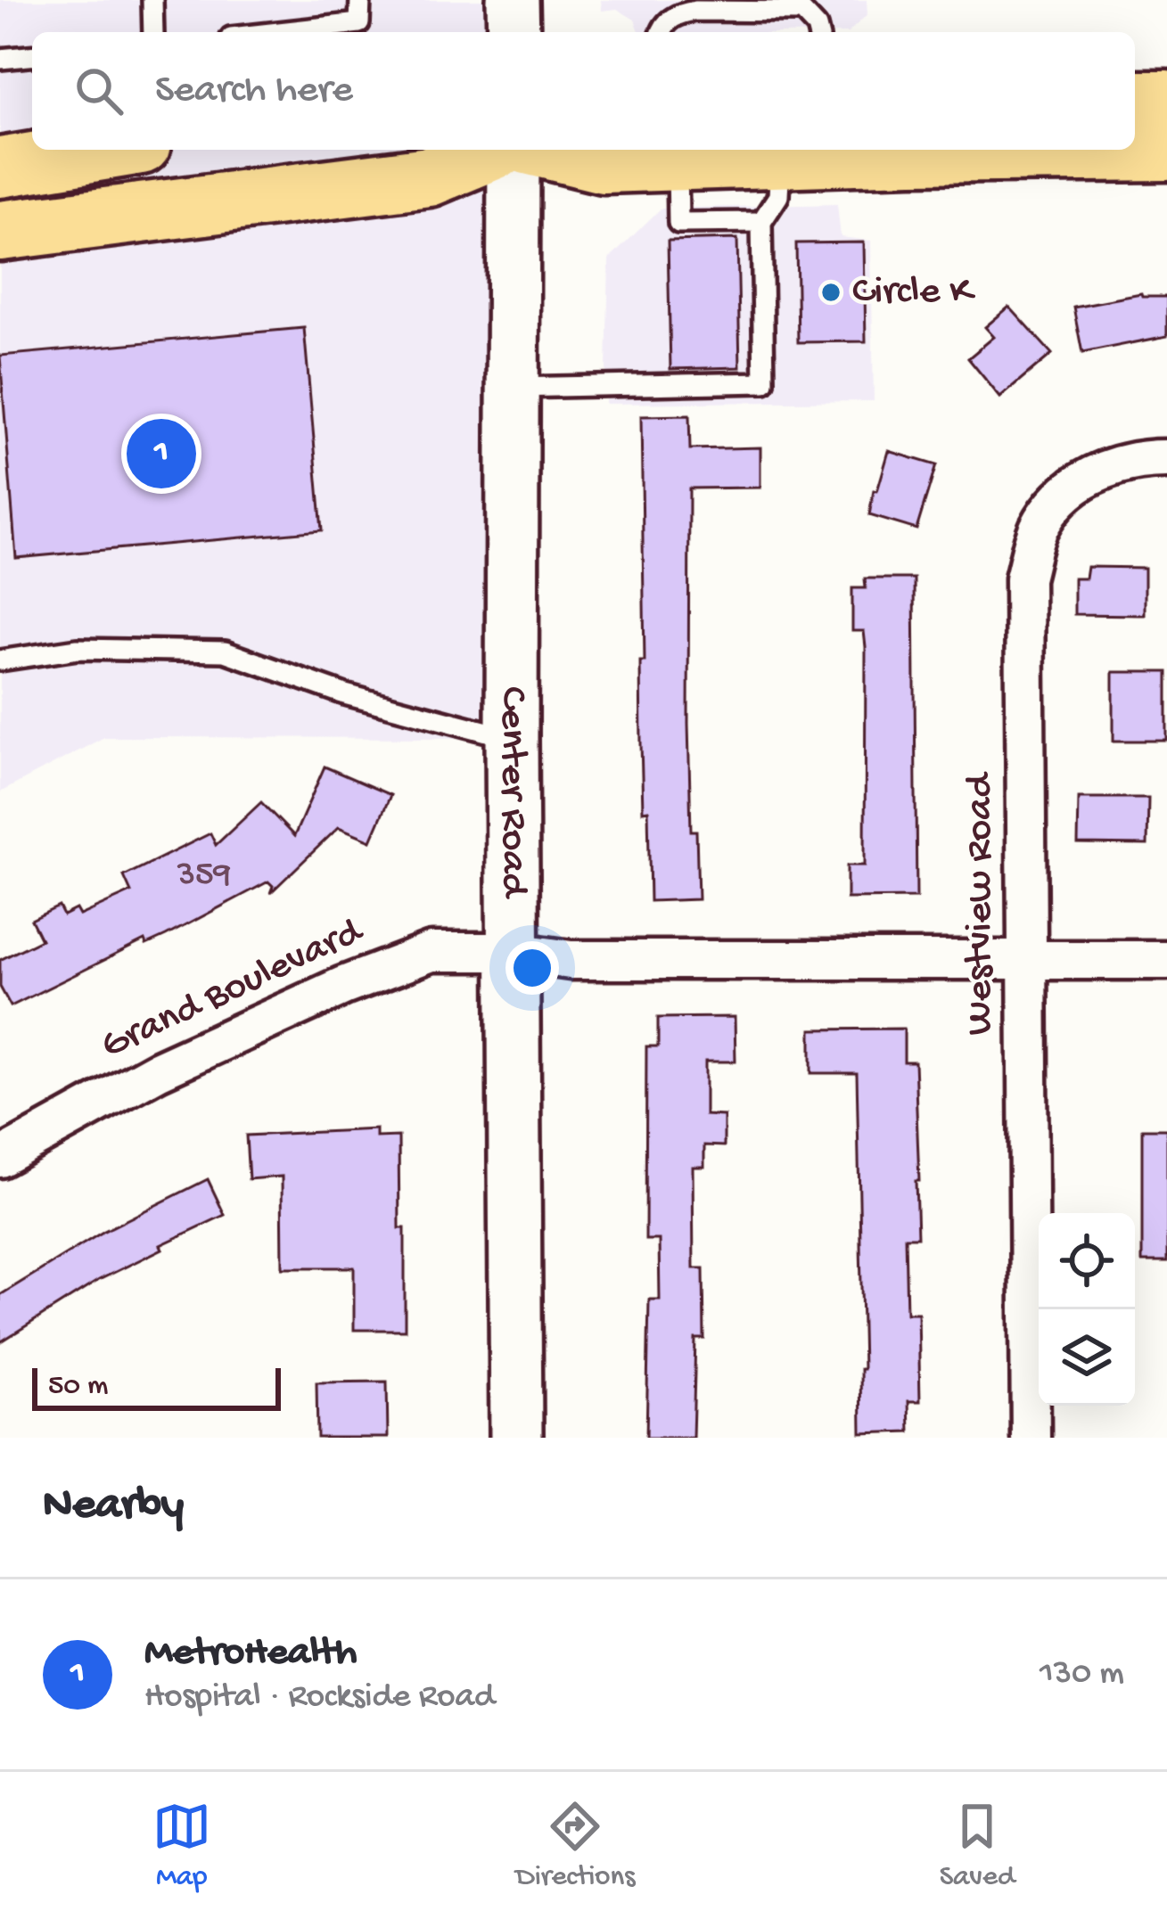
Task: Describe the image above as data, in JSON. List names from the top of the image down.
{
  "streets": {
    "main road": ["Center Road"],
    "street": ["Westview Road", "Grand Boulevard"]
  },
  "crossings": [
    ["Center Road", "Grand Boulevard"],
    ["Westview Road", "Grand Boulevard"]
  ],
  "places": ["Circle K"],
  "house_numbers": ["359"],
  "scale_bar": "50 m",
  "page": {
    "search": "Search here",
    "pins": "1",
    "scale": "50 m",
    "heading": "Nearby",
    "list": [
      {
        "mark": "1",
        "name": "MetroHealth",
        "note": "Hospital · Rockside Road",
        "value": "130 m"
      }
    ],
    "nav": ["Map", "Directions", "Saved"]
  }
}
